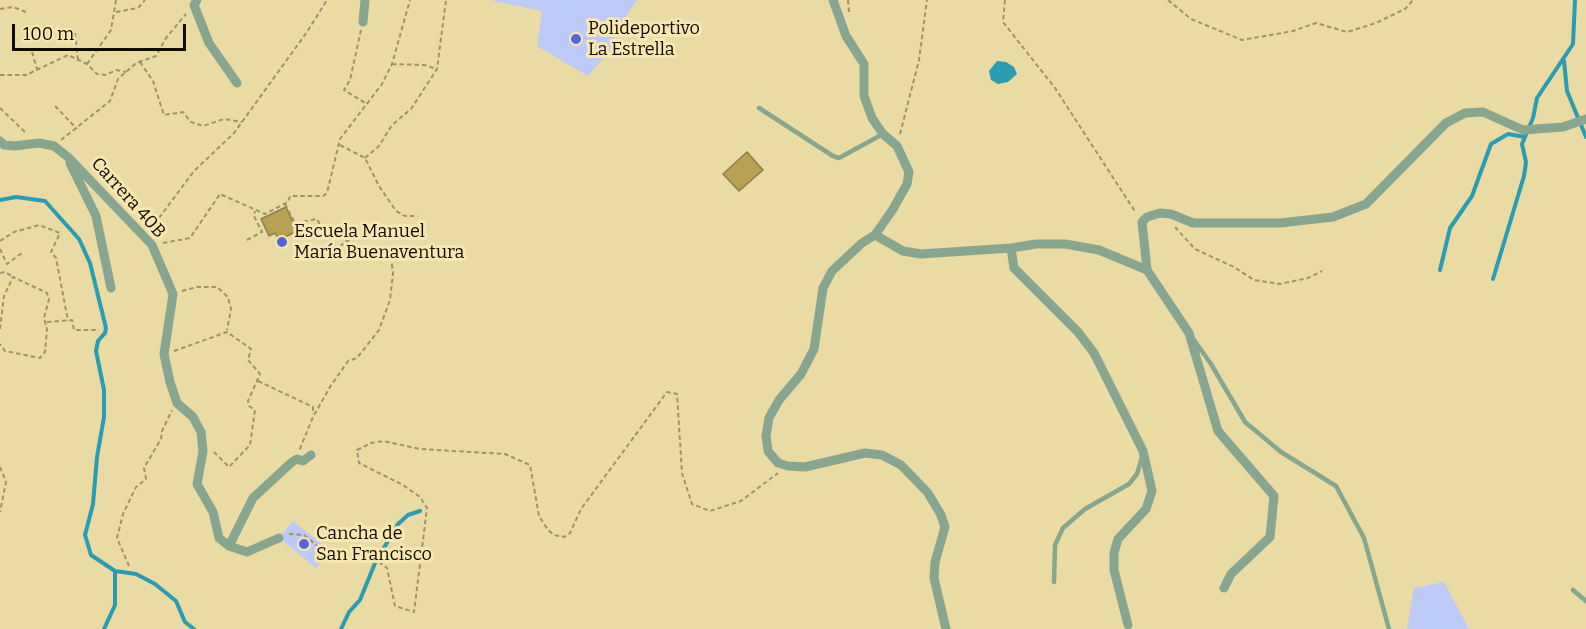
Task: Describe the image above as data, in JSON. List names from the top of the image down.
{
  "streets": {
    "street": ["Carrera 40B"]
  },
  "places": ["Polideportivo La Estrella", "Escuela Manuel María Buenaventura", "Cancha de San Francisco"],
  "scale_bar": "100 m"
}
